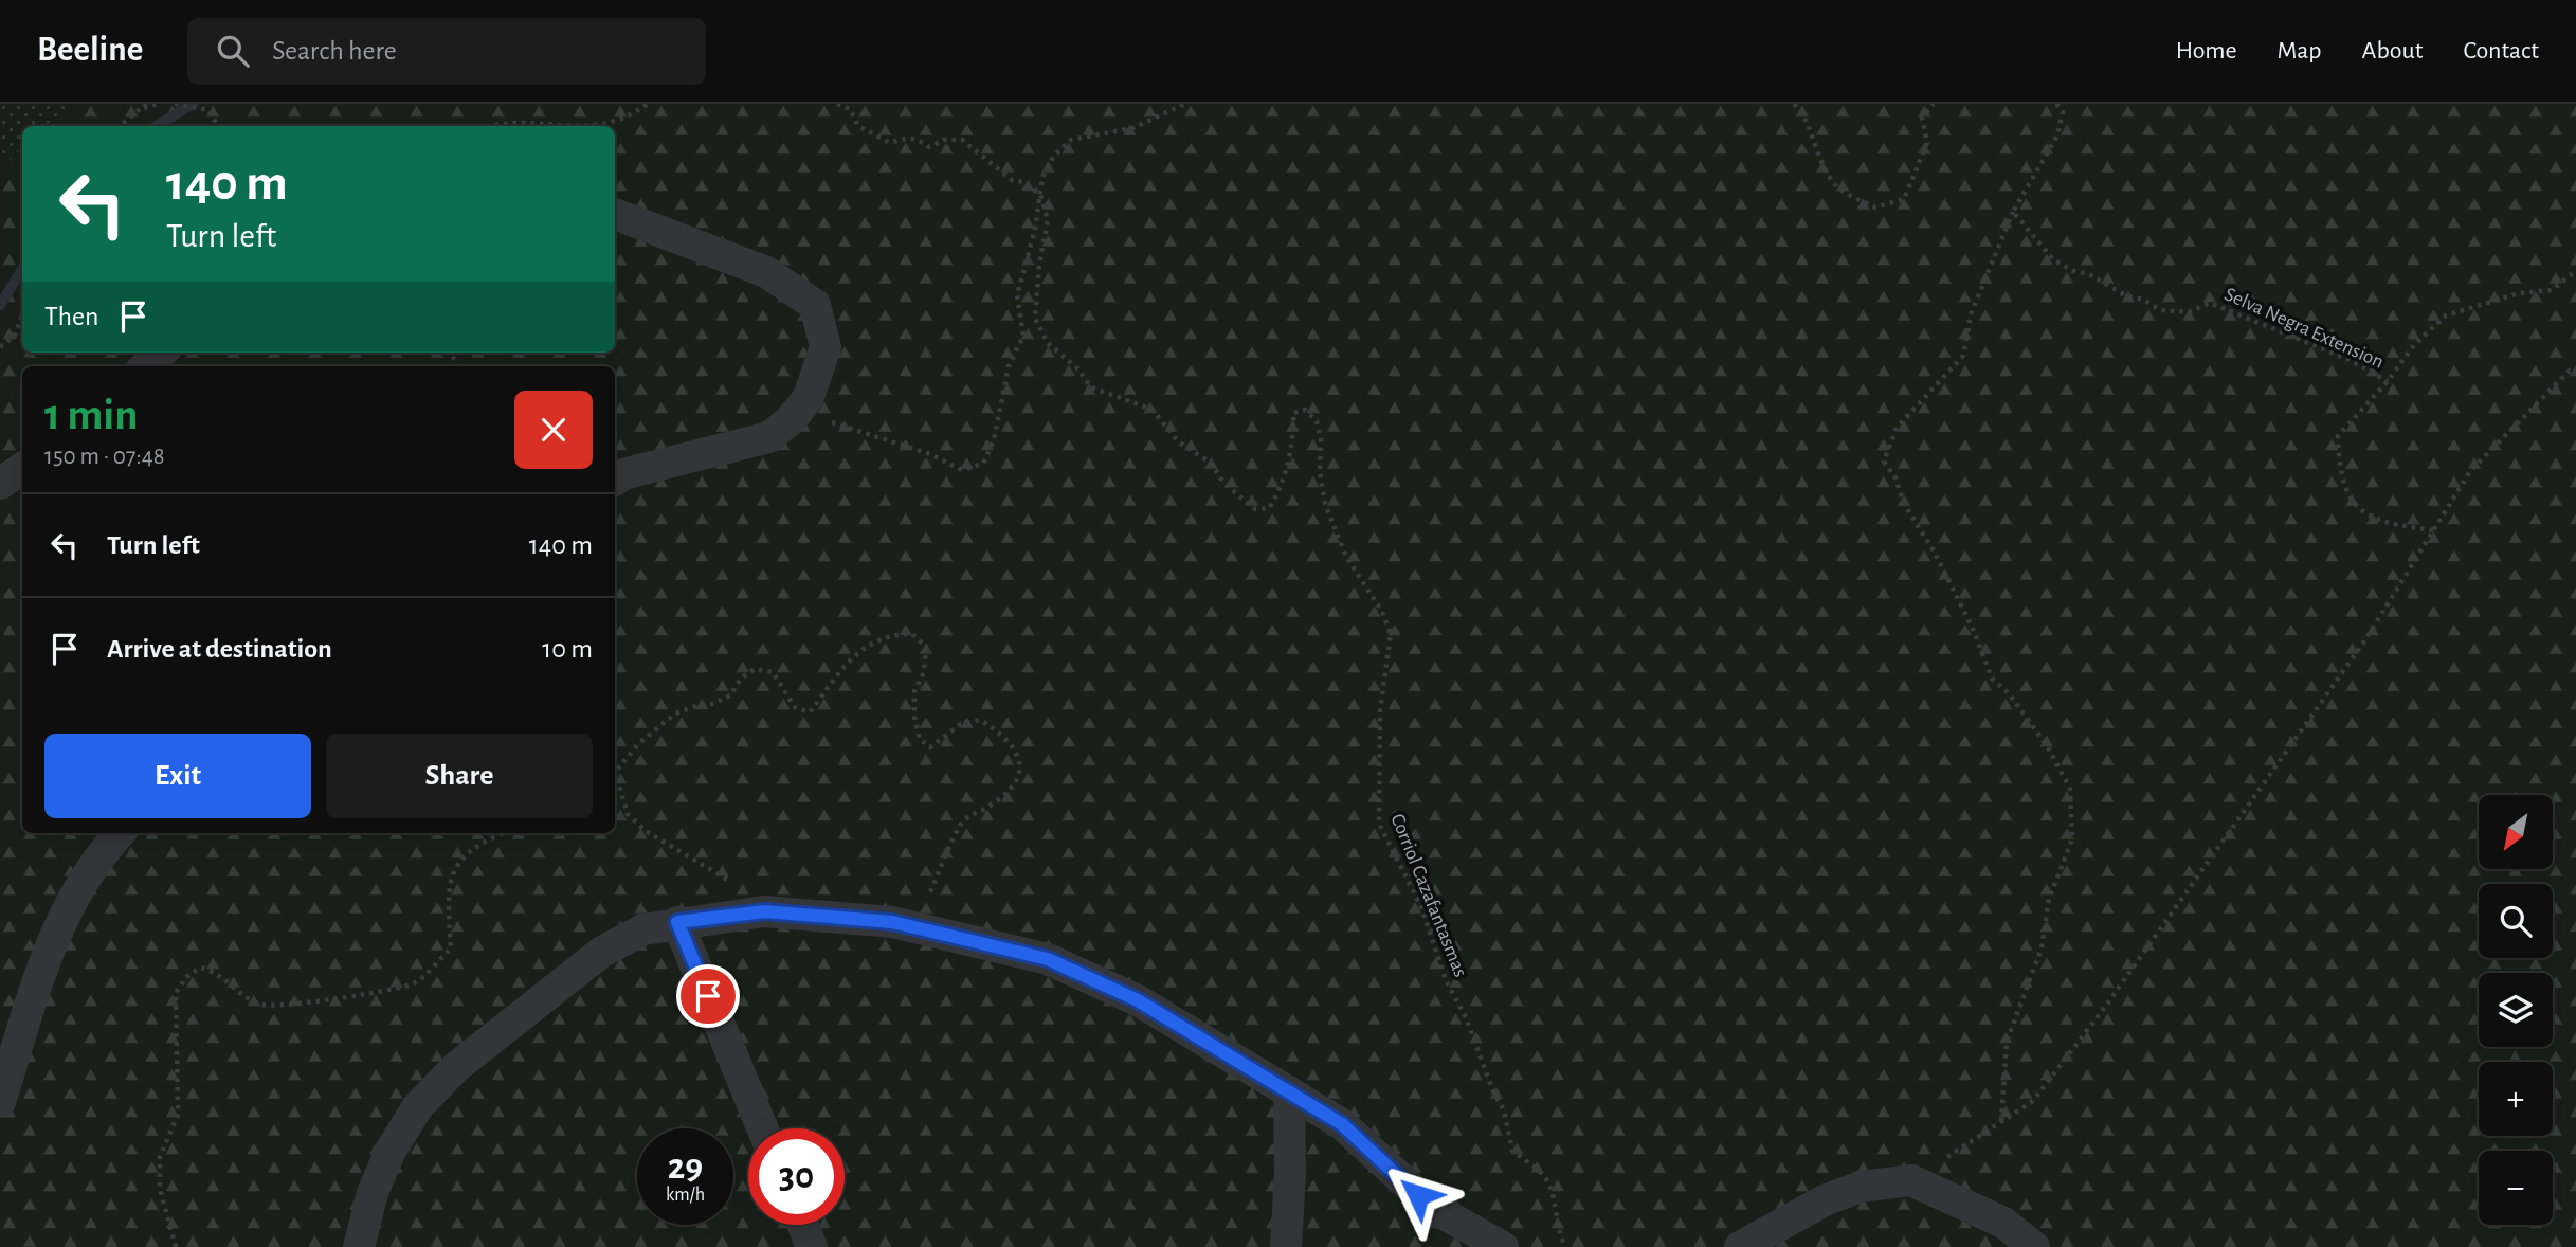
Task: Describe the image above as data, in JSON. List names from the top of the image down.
{
  "streets": {
    "path": ["Selva Negra Extension", "Corriol Cazafantasmas"]
  },
  "north": "bottom left",
  "page": {
    "header": "Beeline",
    "search": "Search here",
    "nav": [
      "Home",
      "Map",
      "About",
      "Contact"
    ],
    "turn": ["140 m", "Turn left"],
    "then": "Then",
    "heading": ["1 min", "150 m · 07:48"],
    "list": [
      {
        "name": "Turn left",
        "value": "140 m"
      },
      {
        "name": "Arrive at destination",
        "value": "10 m"
      }
    ],
    "buttons": ["Exit", "Share"],
    "map_buttons": ["+", "−"],
    "speed": "29 km/h",
    "limit": "30"
  }
}
